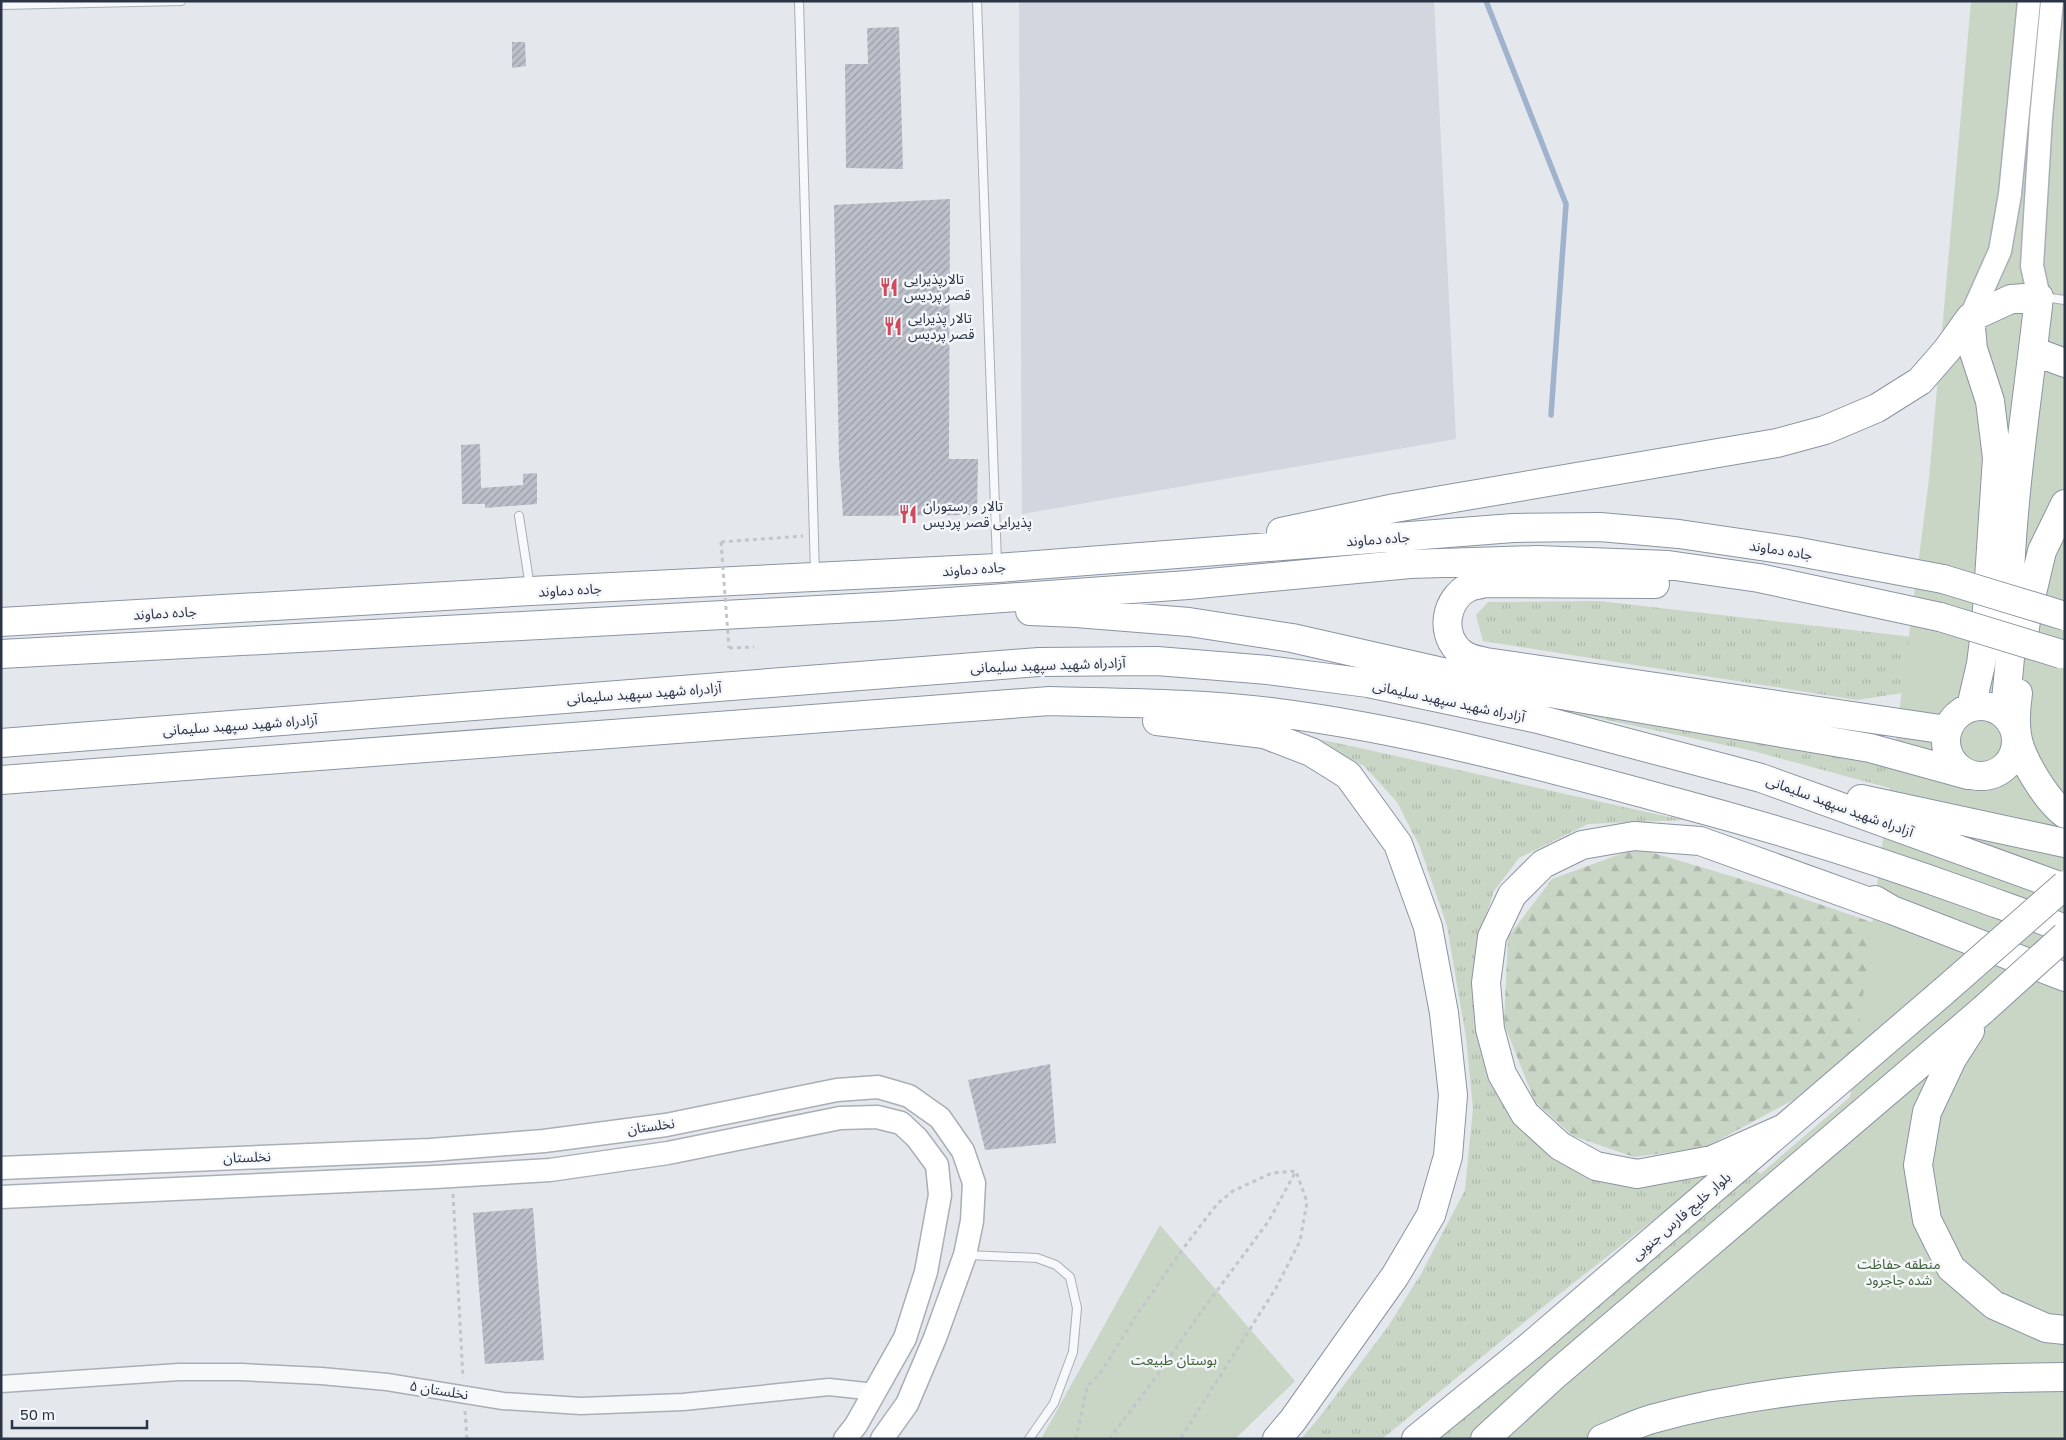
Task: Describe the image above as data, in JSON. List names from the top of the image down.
{
  "streets": {
    "highway": ["جاده دماوند", "آزادراه شهید سپهبد سلیمانی", "بلوار خلیج فارس جنوبی"],
    "street": ["نخلستان", "نخلستان ۵"]
  },
  "crossings": [
    ["آزادراه شهید سپهبد سلیمانی", "بلوار خلیج فارس جنوبی"],
    ["نخلستان", "نخلستان ۵"]
  ],
  "parks": ["منطقه حفاظت شده جاجرود", "بوستان طبیعت"],
  "places": {
    "restaurant": ["تالارپذیرایی قصر پردیس", "تالار پذیرایی قصر پردیس", "تالار و رستوران پذیرایی قصر پردیس"]
  },
  "scale_bar": "50 m"
}
